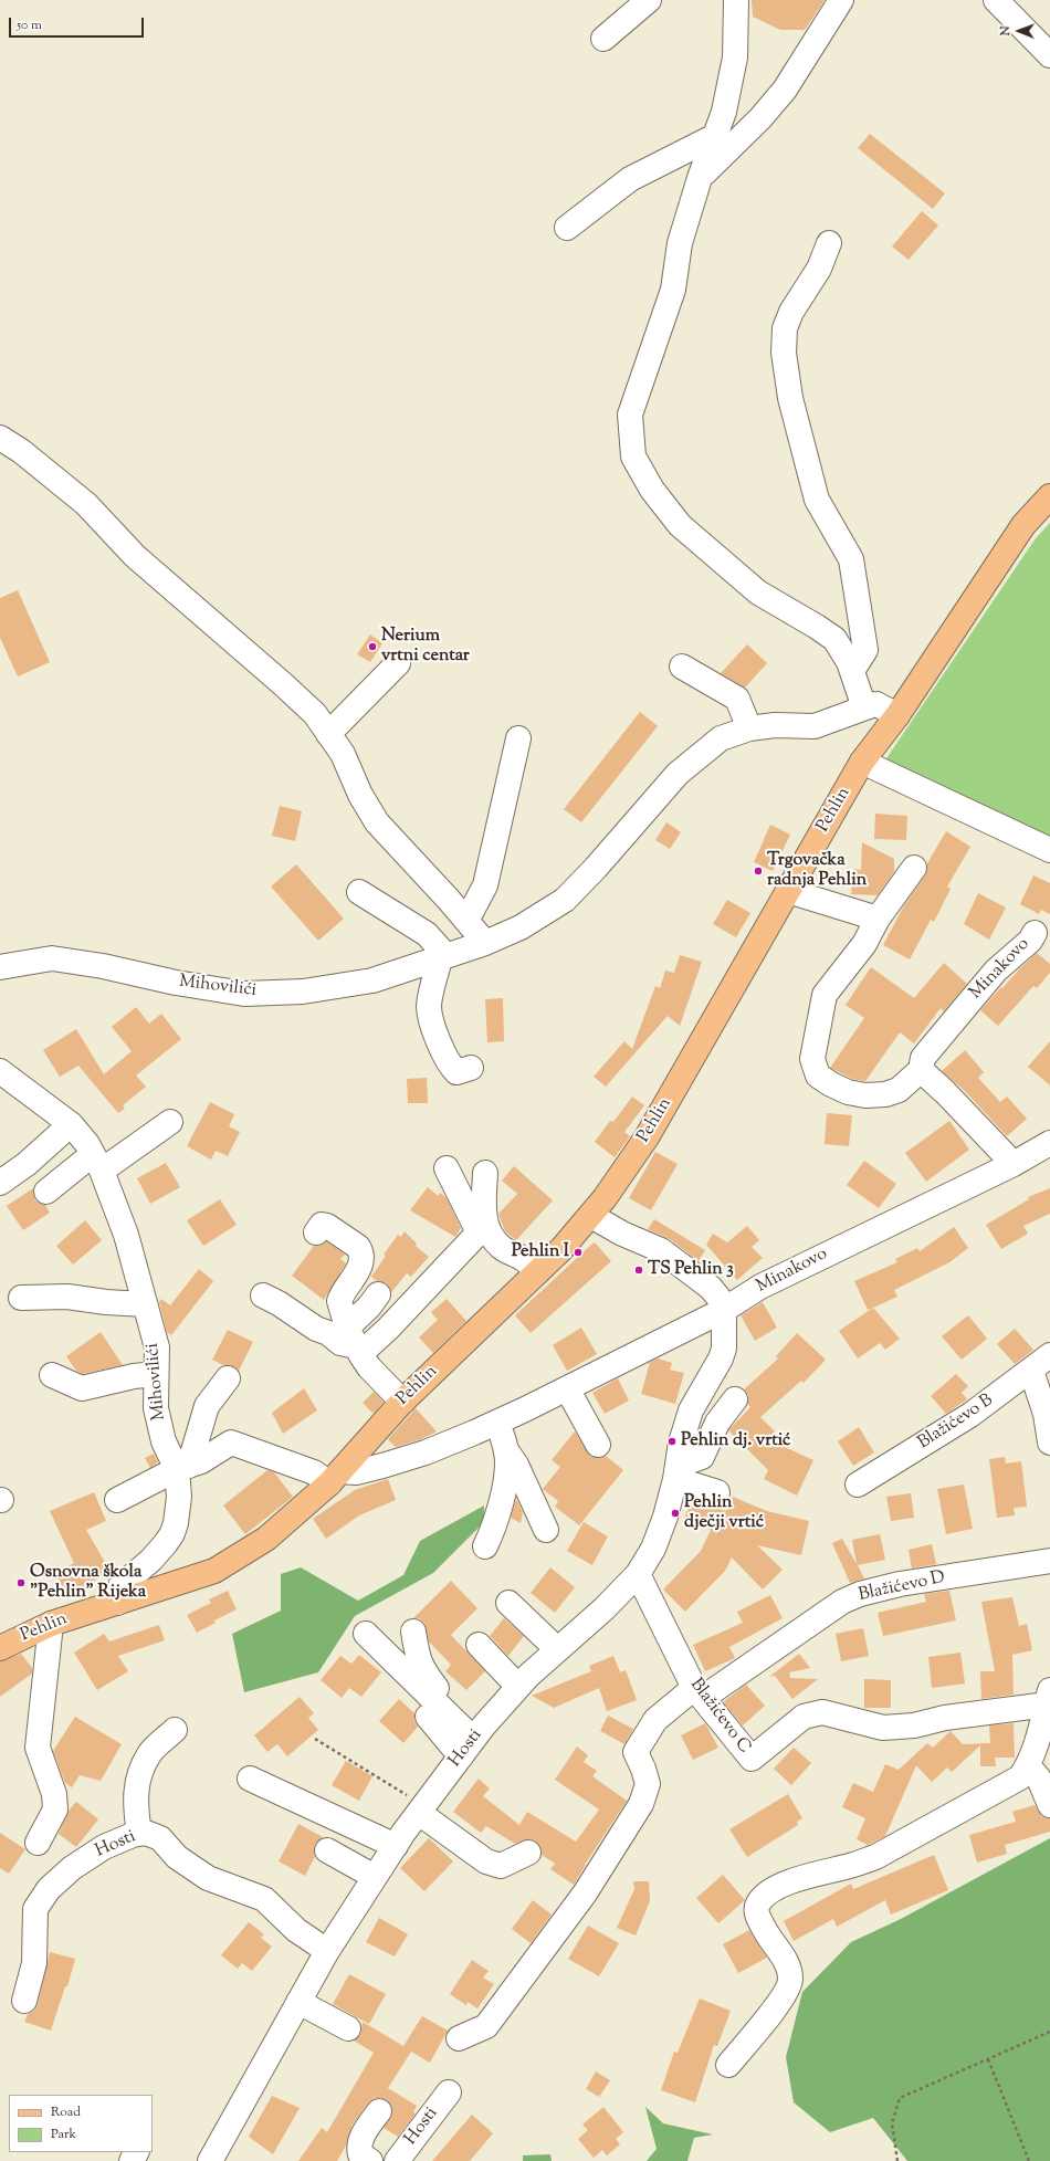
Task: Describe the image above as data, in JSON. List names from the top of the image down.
{
  "streets": {
    "main road": ["Pehlin"],
    "street": [
      "Minakovo",
      "Mihovilići",
      "Blažićevo B",
      "Blažićevo D",
      "Blažićevo C",
      "Hosti"
    ]
  },
  "crossings": [
    ["Pehlin", "Mihovilići"],
    ["Blažićevo D", "Blažićevo C"],
    ["Blažićevo C", "Hosti"]
  ],
  "places": [
    "Nerium vrtni centar",
    "Trgovačka radnja Pehlin",
    "Pehlin I",
    "TS Pehlin 3",
    "Pehlin dj. vrtić",
    "Pehlin dječji vrtić",
    "Osnovna škola \"Pehlin\" Rijeka"
  ],
  "legend": ["Road", "Park"],
  "scale_bar": "50 m",
  "north": "left"
}
